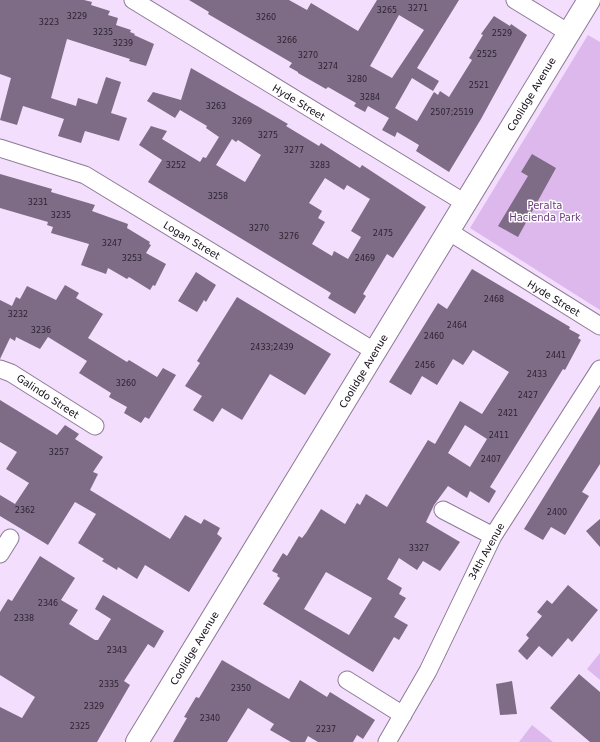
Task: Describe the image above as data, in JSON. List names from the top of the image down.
{
  "streets": {
    "street": [
      "Coolidge Avenue",
      "Hyde Street",
      "Logan Street",
      "Galindo Street",
      "34th Avenue"
    ]
  },
  "crossings": [
    ["Coolidge Avenue", "Hyde Street"],
    ["Coolidge Avenue", "Logan Street"]
  ],
  "parks": ["Peralta Hacienda Park"],
  "house_numbers": [
    "3271",
    "3265",
    "3229",
    "3260",
    "3223",
    "3235",
    "2529",
    "3266",
    "3239",
    "2525",
    "3270",
    "3274",
    "3280",
    "2521",
    "3284",
    "3263",
    "2507;2519",
    "3269",
    "3275",
    "3277",
    "3252",
    "3283",
    "3258",
    "3231",
    "3235",
    "3270",
    "2475",
    "3276",
    "3247",
    "3253",
    "2469",
    "2468",
    "3232",
    "2464",
    "3236",
    "2460",
    "2433;2439",
    "2441",
    "2456",
    "2433",
    "3260",
    "2427",
    "2421",
    "2411",
    "3257",
    "2407",
    "2362",
    "2400",
    "3327",
    "2346",
    "2338",
    "2343",
    "2335",
    "2350",
    "2329",
    "2340",
    "2325",
    "2237"
  ]
}
